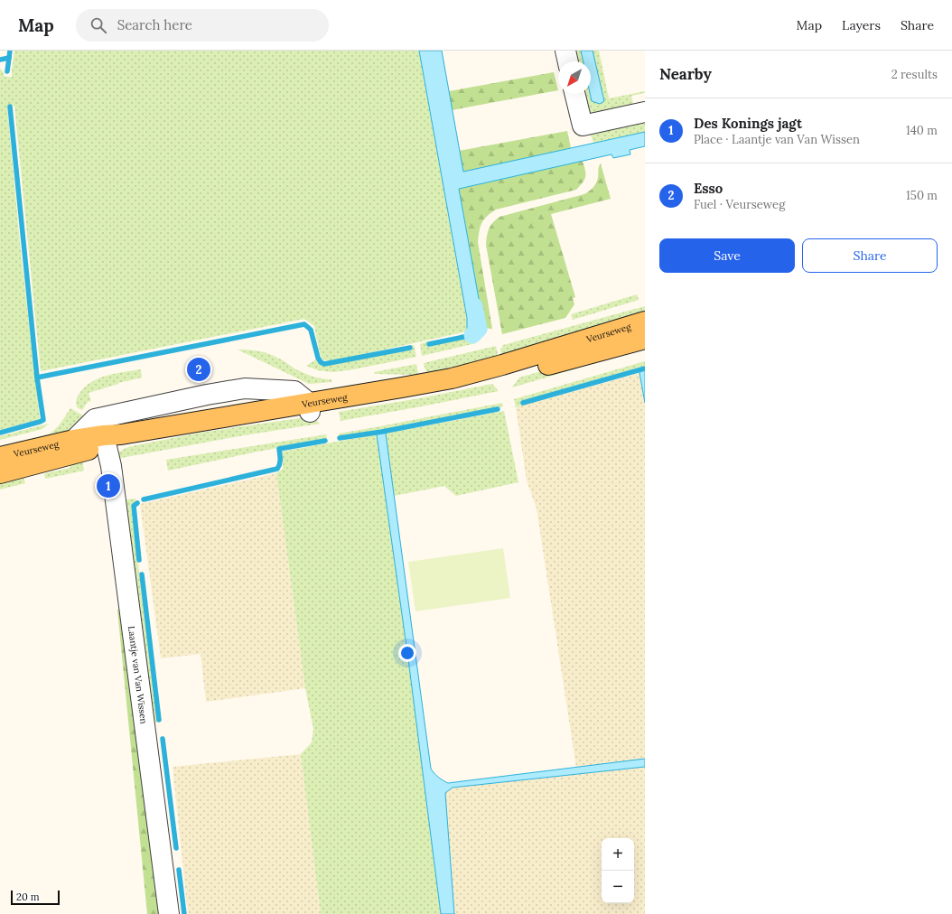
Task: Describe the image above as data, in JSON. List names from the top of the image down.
{
  "streets": {
    "main road": ["Veurseweg"],
    "street": ["Laantje van Van Wissen"]
  },
  "crossings": [
    ["Veurseweg", "Laantje van Van Wissen"]
  ],
  "scale_bar": "20 m",
  "north": "bottom left",
  "page": {
    "header": "Map",
    "search": "Search here",
    "nav": ["Map", "Layers", "Share"],
    "heading": ["Nearby", "2 results"],
    "list": [
      {
        "mark": "1",
        "name": "Des Konings jagt",
        "note": "Place · Laantje van Van Wissen",
        "value": "140 m"
      },
      {
        "mark": "2",
        "name": "Esso",
        "note": "Fuel · Veurseweg",
        "value": "150 m"
      }
    ],
    "buttons": ["Save", "Share"],
    "pins": ["2", "1"],
    "map_buttons": ["+", "−"],
    "scale": "20 m"
  }
}
